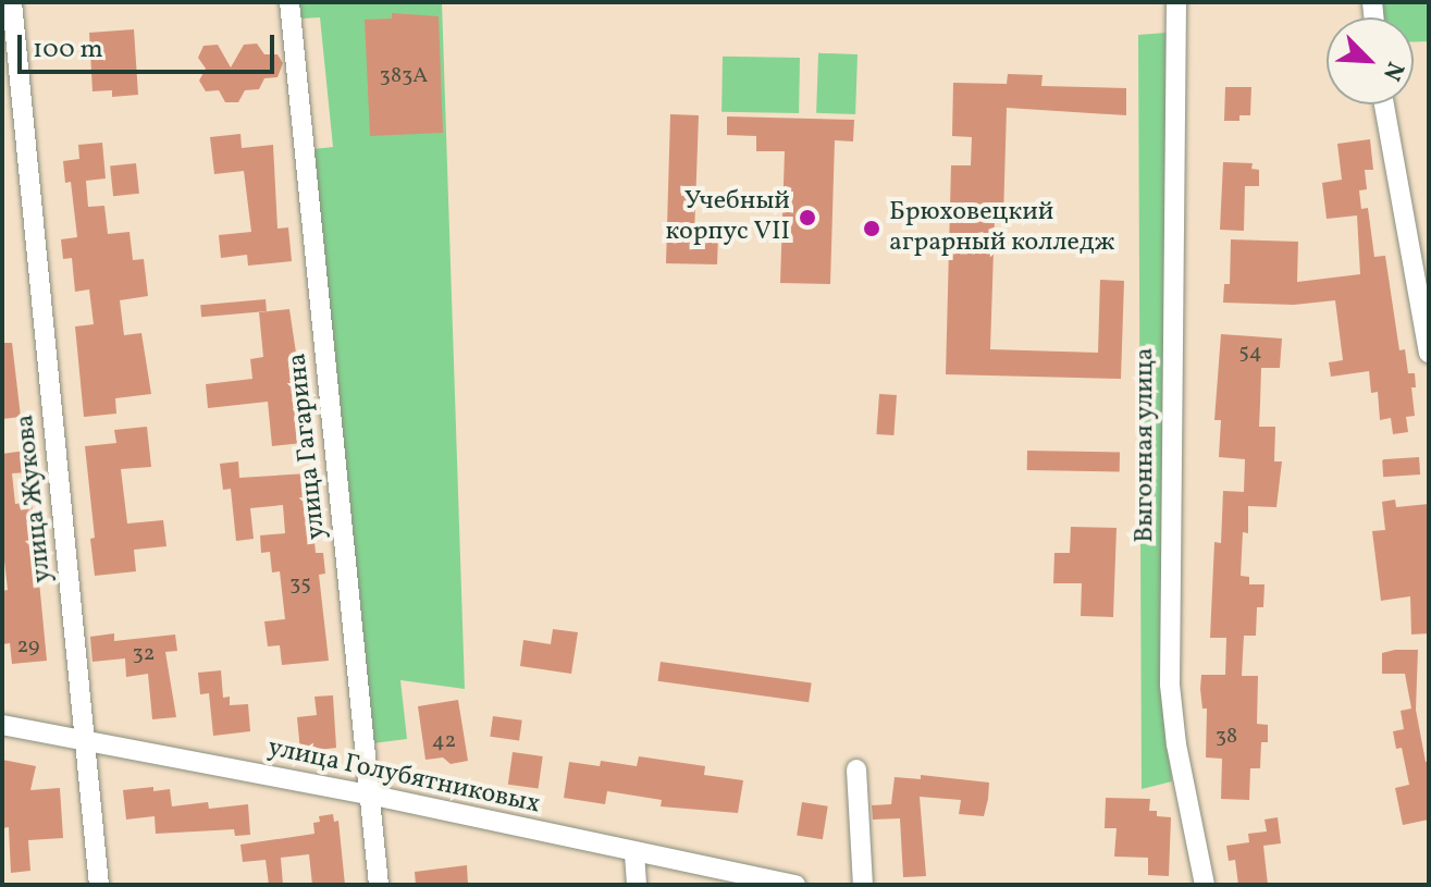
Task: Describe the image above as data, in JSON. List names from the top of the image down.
{
  "streets": {
    "street": [
      "Выгонная улица",
      "улица Гагарина",
      "улица Жукова",
      "улица Голубятниковых"
    ]
  },
  "crossings": [
    ["улица Гагарина", "улица Голубятниковых"],
    ["улица Жукова", "улица Голубятниковых"]
  ],
  "places": ["Учебный корпус VII", "Брюховецкий аграрный колледж"],
  "house_numbers": [
    "383А",
    "54",
    "35",
    "29",
    "32",
    "38",
    "42"
  ],
  "scale_bar": "100 m",
  "north": "bottom right"
}
